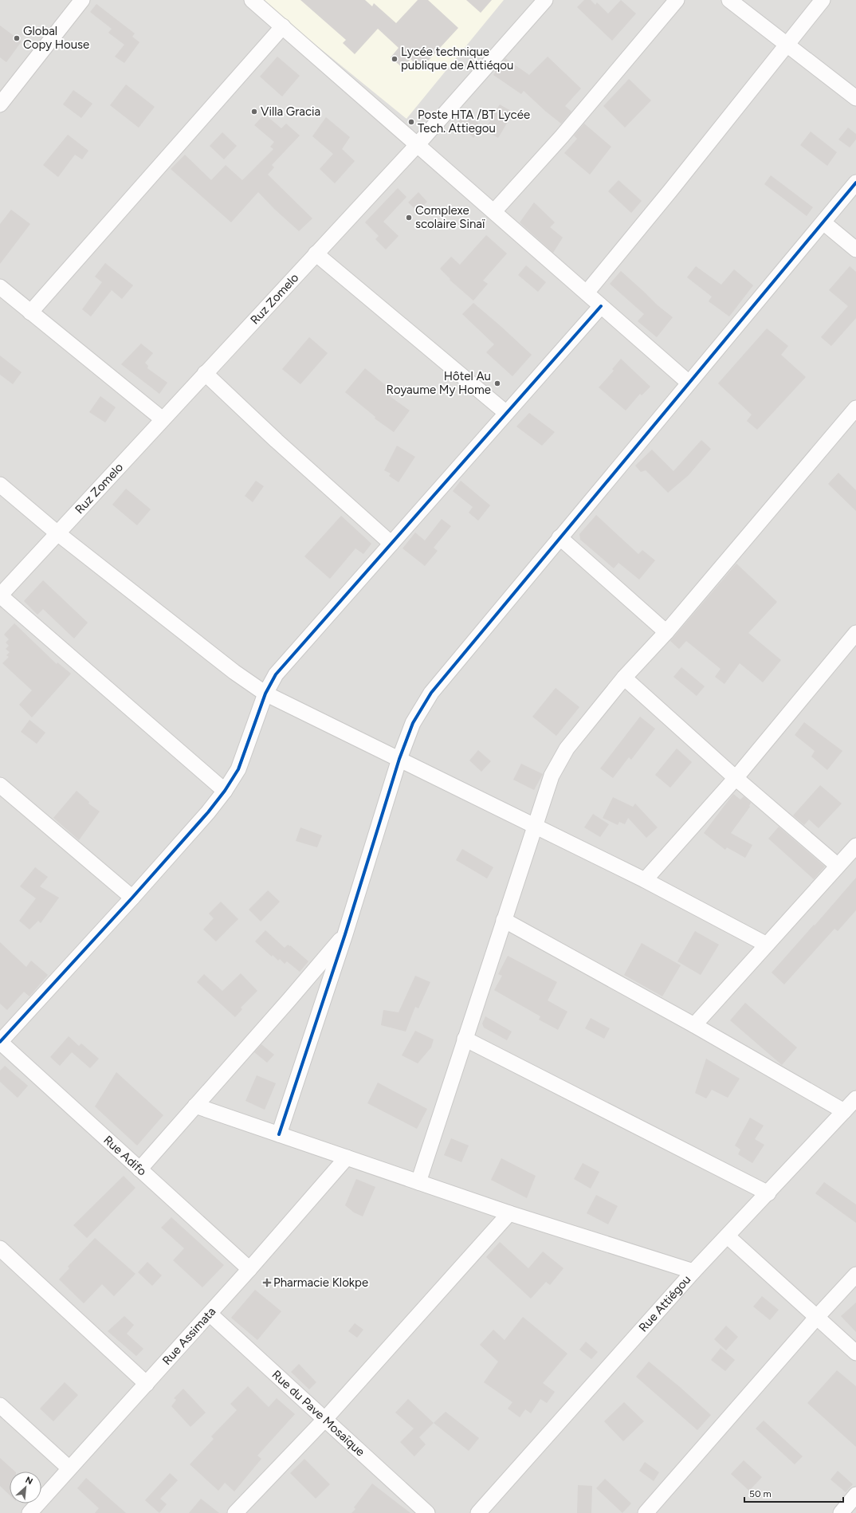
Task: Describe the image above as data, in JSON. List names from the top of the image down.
{
  "streets": {
    "street": [
      "Ruz Zomelo",
      "Rue Adifo",
      "Rue Attiégou",
      "Rue Assimata",
      "Rue du Pave Mosaïque"
    ]
  },
  "crossings": [
    ["Rue Adifo", "Rue Assimata"],
    ["Rue Assimata", "Rue du Pave Mosaïque"]
  ],
  "places": {
    "other": [
      "Global Copy House",
      "Lycée technique publique de Attiéqou",
      "Villa Gracia",
      "Poste HTA /BT Lycée Tech. Attiegou",
      "Complexe scolaire Sinaï",
      "Hôtel Au Royaume My Home"
    ],
    "health": ["Pharmacie Klokpe"]
  },
  "scale_bar": "50 m",
  "north": "top right"
}
